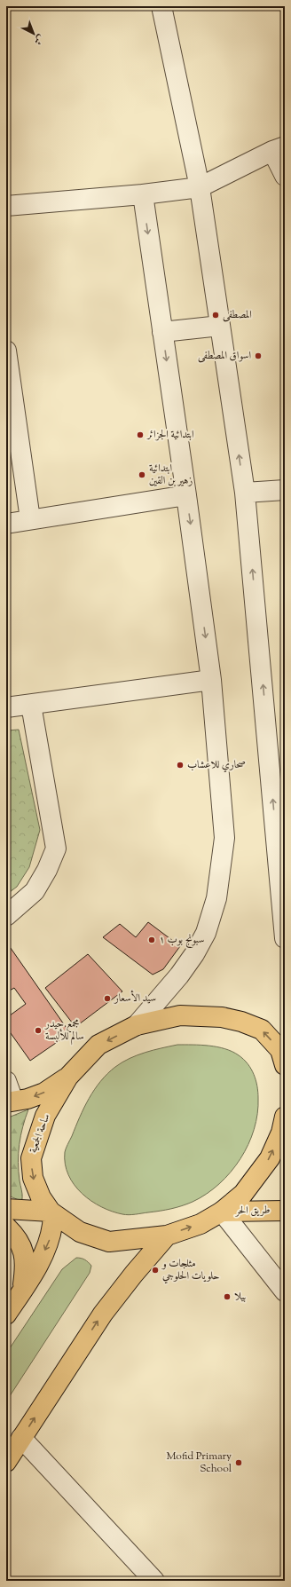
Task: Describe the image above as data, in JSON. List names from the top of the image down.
{
  "streets": {
    "main road": ["ساحة الجمعية", "طريق الحر"]
  },
  "crossings": [
    ["ساحة الجمعية", "طريق الحر"]
  ],
  "places": [
    "المصطفى",
    "اسواق المصطفى",
    "ابتدائية الجزائر",
    "ابتدائية زهير بن القين",
    "صحاري للاعشاب",
    "سبونج بوب ١",
    "سيد الأسعار",
    "مجمع حيدر سالم للألبسة",
    "مثلجات و حلويات الحلوجي",
    "بيلا",
    "Mofid Primary School"
  ],
  "north": "bottom right"
}
